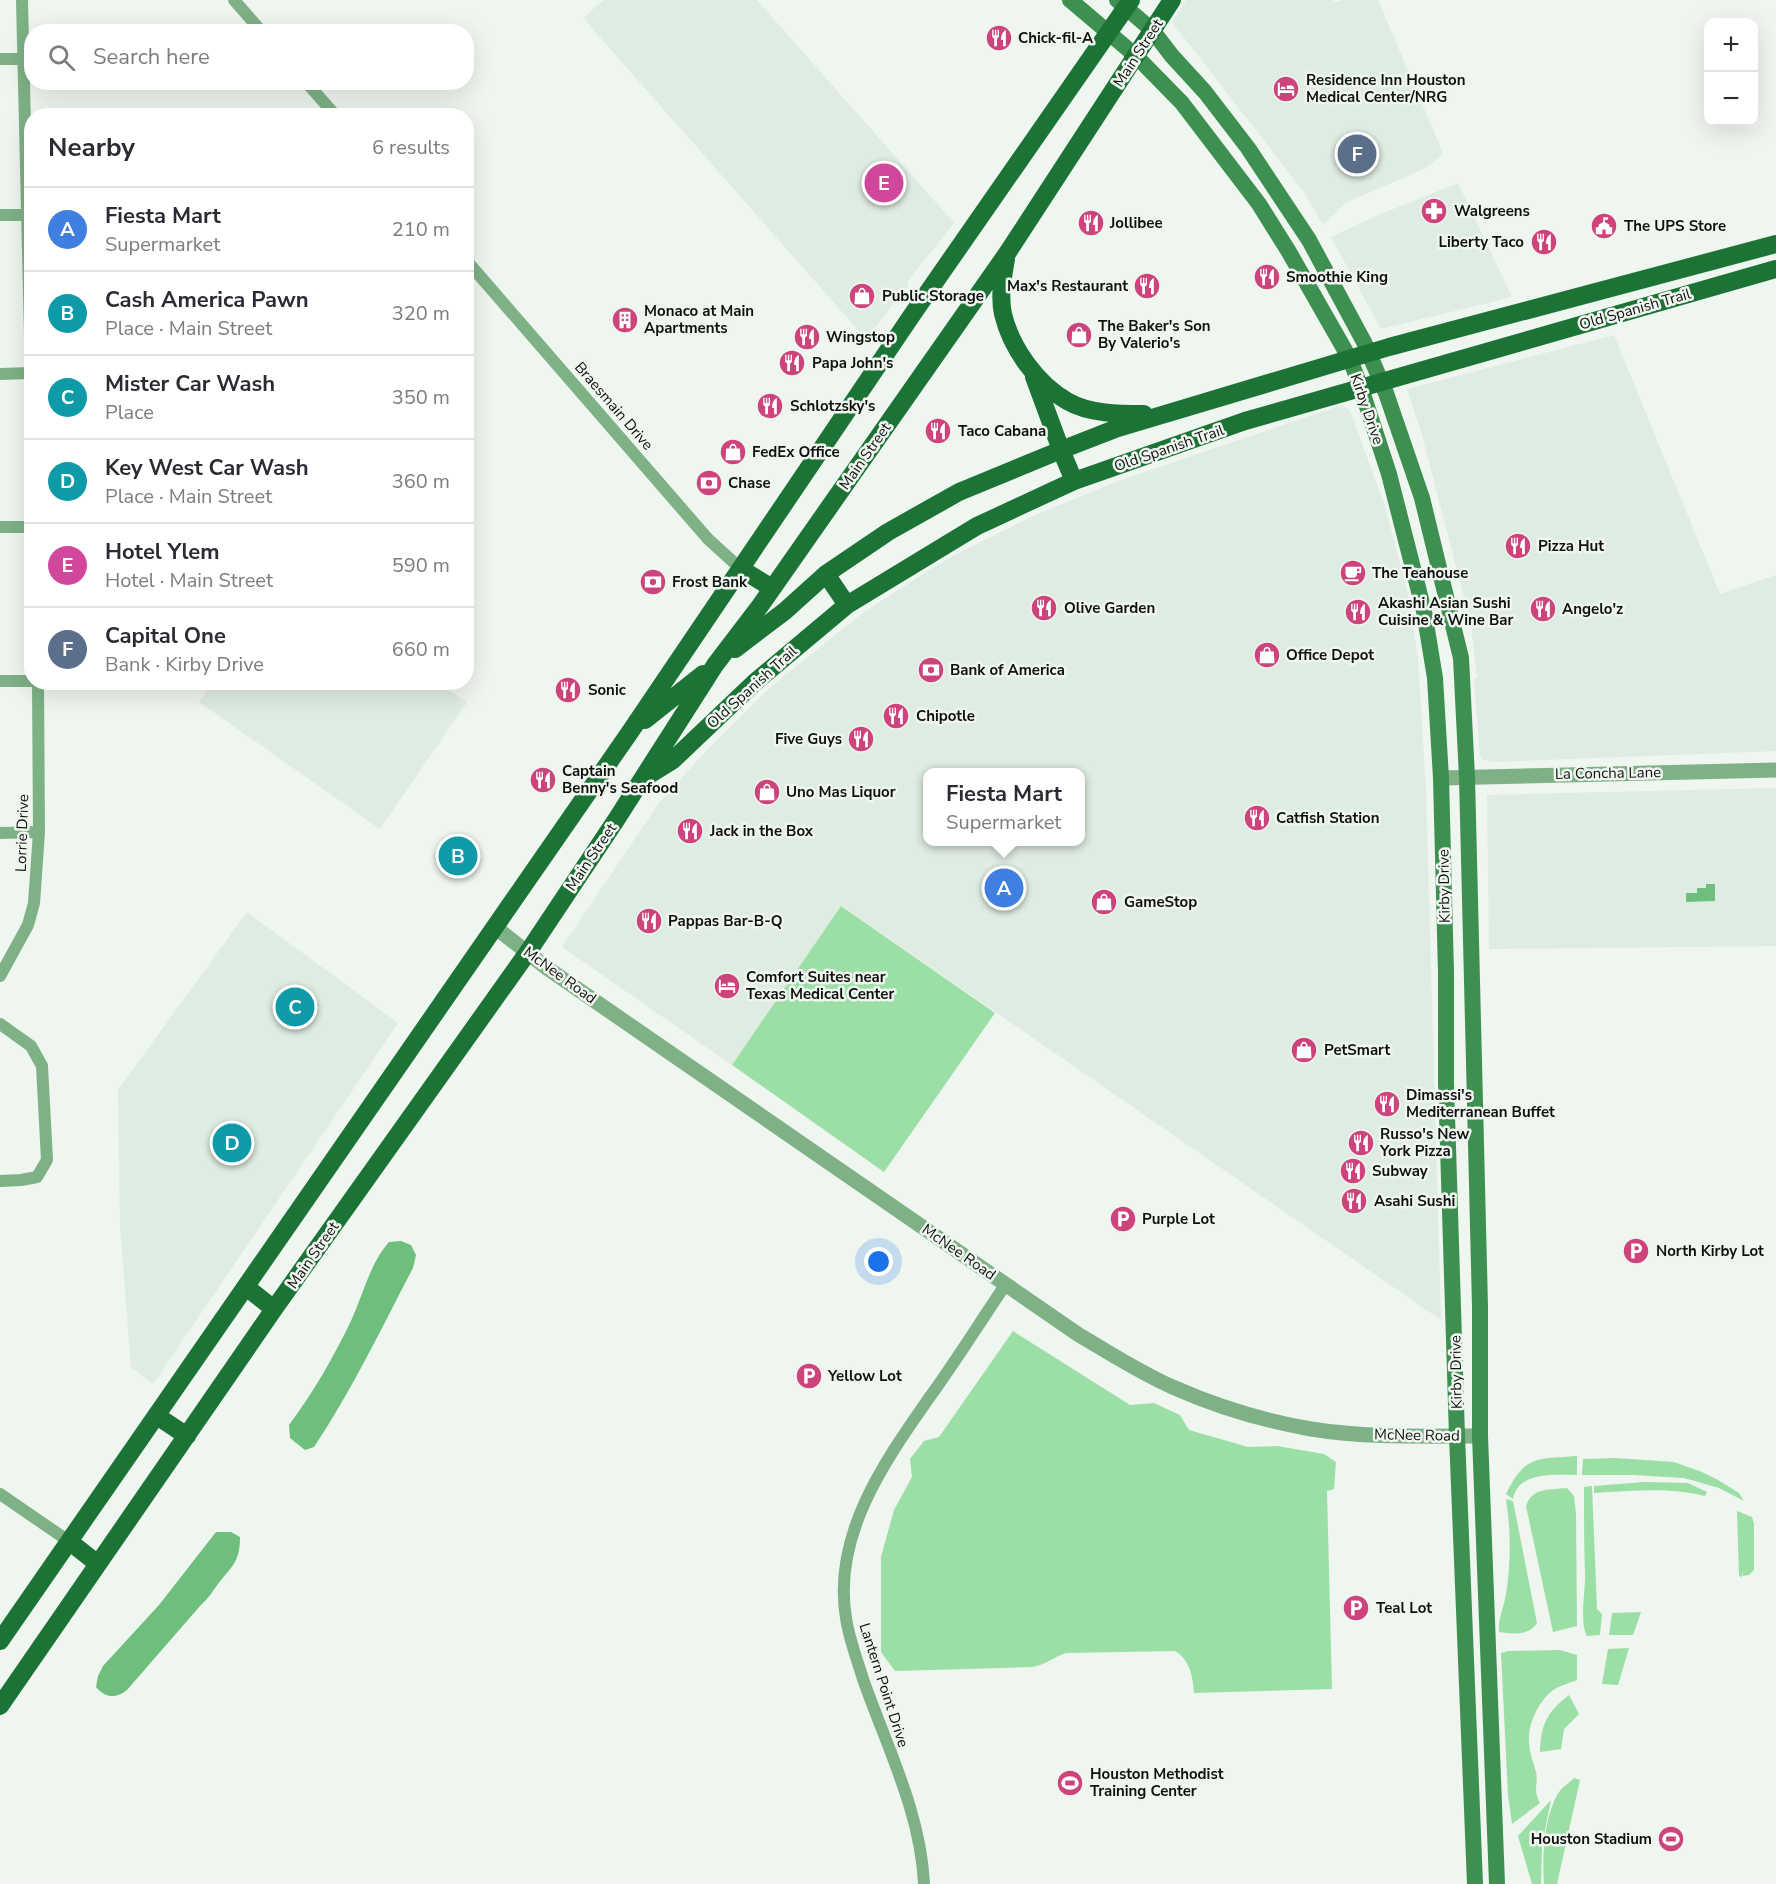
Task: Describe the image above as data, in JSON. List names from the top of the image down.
{
  "streets": {
    "main road": ["Main Street", "Old Spanish Trail", "Kirby Drive"],
    "street": [
      "Braesmain Drive",
      "La Concha Lane",
      "Lorrie Drive",
      "McNee Road",
      "Lantern Point Drive"
    ]
  },
  "crossings": [
    ["Main Street", "Old Spanish Trail"],
    ["Main Street", "Kirby Drive"],
    ["Main Street", "McNee Road"],
    ["Old Spanish Trail", "Kirby Drive"],
    ["Kirby Drive", "La Concha Lane"],
    ["Kirby Drive", "McNee Road"],
    ["McNee Road", "Lantern Point Drive"]
  ],
  "places": {
    "restaurant": [
      "Chick-fil-A",
      "Jollibee",
      "Liberty Taco",
      "Smoothie King",
      "Max's Restaurant",
      "Wingstop",
      "Papa John's",
      "Schlotzsky's",
      "Taco Cabana",
      "Pizza Hut",
      "Olive Garden",
      "Angelo'z",
      "Akashi Asian Sushi Cuisine & Wine Bar",
      "Sonic",
      "Chipotle",
      "Five Guys",
      "Captain Benny's Seafood",
      "Catfish Station",
      "Jack in the Box",
      "Pappas Bar-B-Q",
      "Dimassi's Mediterranean Buffet",
      "Russo's New York Pizza",
      "Subway",
      "Asahi Sushi"
    ],
    "hotel": ["Residence Inn Houston Medical Center/NRG", "Comfort Suites near Texas Medical Center"],
    "pharmacy": ["Walgreens"],
    "public building": ["The UPS Store"],
    "shop": [
      "Public Storage",
      "The Baker's Son By Valerio's",
      "FedEx Office",
      "Office Depot",
      "Uno Mas Liquor",
      "GameStop",
      "PetSmart"
    ],
    "building": ["Monaco at Main Apartments"],
    "bank": ["Chase", "Frost Bank", "Bank of America"],
    "cafe": ["The Teahouse"],
    "parking": [
      "Purple Lot",
      "North Kirby Lot",
      "Yellow Lot",
      "Teal Lot"
    ],
    "sports": ["Houston Methodist Training Center", "Houston Stadium"]
  },
  "page": {
    "map_buttons": ["+", "−"],
    "search": "Search here",
    "heading": ["Nearby", "6 results"],
    "pins": [
      "F",
      "E",
      "B",
      "A",
      "C",
      "D"
    ],
    "list": [
      {
        "mark": "A",
        "name": "Fiesta Mart",
        "note": "Supermarket",
        "value": "210 m"
      },
      {
        "mark": "B",
        "name": "Cash America Pawn",
        "note": "Place · Main Street",
        "value": "320 m"
      },
      {
        "mark": "C",
        "name": "Mister Car Wash",
        "note": "Place",
        "value": "350 m"
      },
      {
        "mark": "D",
        "name": "Key West Car Wash",
        "note": "Place · Main Street",
        "value": "360 m"
      },
      {
        "mark": "E",
        "name": "Hotel Ylem",
        "note": "Hotel · Main Street",
        "value": "590 m"
      },
      {
        "mark": "F",
        "name": "Capital One",
        "note": "Bank · Kirby Drive",
        "value": "660 m"
      }
    ],
    "popup": ["Fiesta Mart", "Supermarket"]
  }
}
